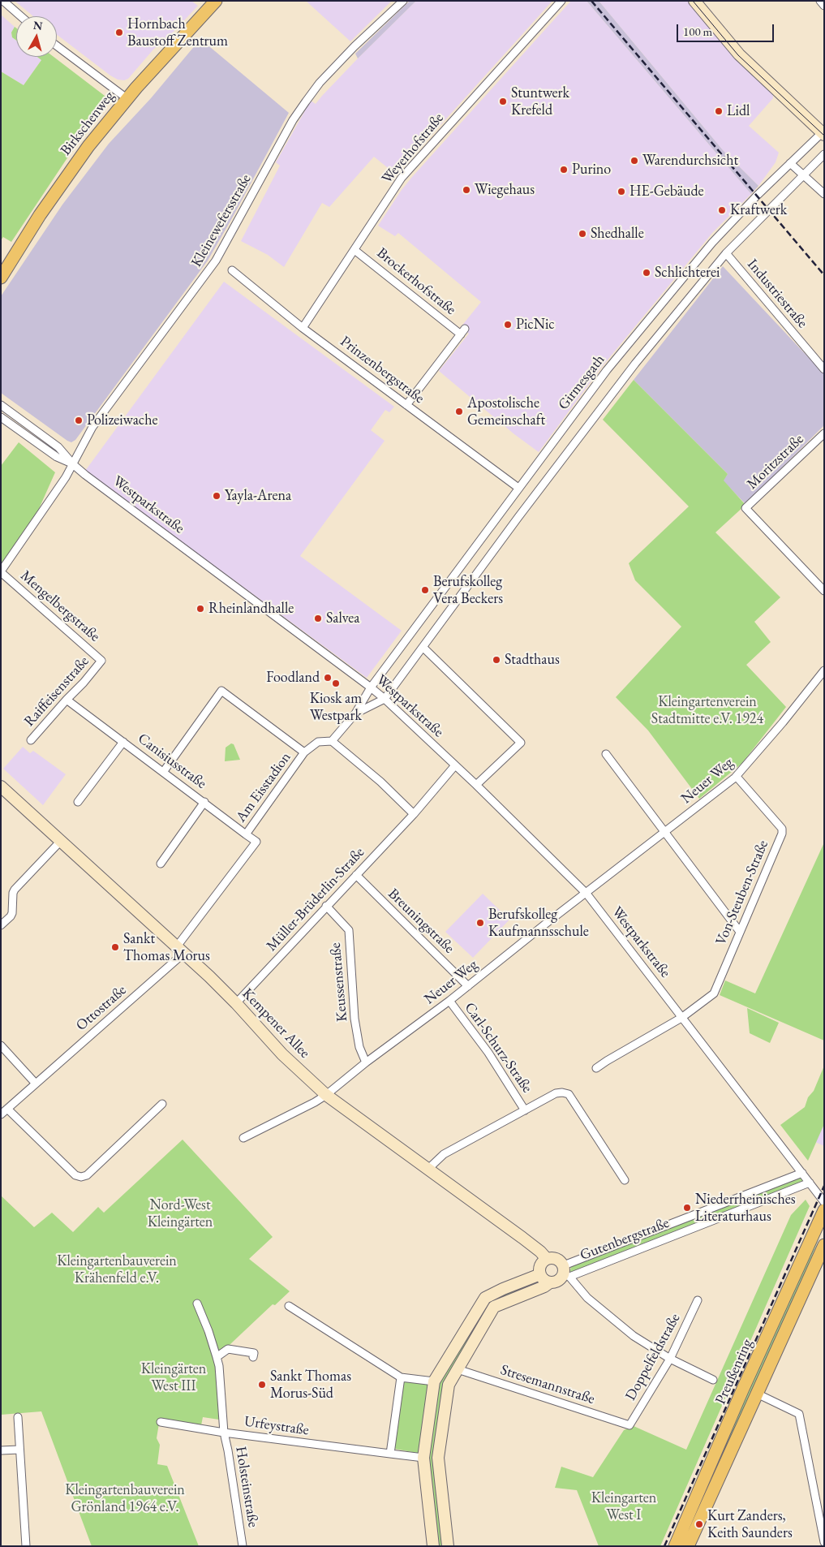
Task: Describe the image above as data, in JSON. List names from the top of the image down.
{
  "streets": {
    "main road": ["Birkschenweg", "Preußenring"],
    "street": [
      "Weyerhofstraße",
      "Kleinewefersstraße",
      "Brockerhofstraße",
      "Industriestraße",
      "Prinzenbergstraße",
      "Girmesgath",
      "Moritzstraße",
      "Westparkstraße",
      "Mengelbergstraße",
      "Raiffeisenstraße",
      "Canisiusstraße",
      "Neuer Weg",
      "Am Eisstadion",
      "Von-Steuben-Straße",
      "Müller-Brüderlin-Straße",
      "Breuningstraße",
      "Keussenstraße",
      "Ottostraße",
      "Kempener Allee",
      "Carl-Schurz-Straße",
      "Gutenbergstraße",
      "Doppelfeldstraße",
      "Stresemannstraße",
      "Urfeystraße",
      "Holsteinstraße"
    ]
  },
  "crossings": [
    ["Weyerhofstraße", "Brockerhofstraße"],
    ["Weyerhofstraße", "Prinzenbergstraße"],
    ["Kleinewefersstraße", "Westparkstraße"],
    ["Kleinewefersstraße", "Mengelbergstraße"],
    ["Brockerhofstraße", "Prinzenbergstraße"],
    ["Prinzenbergstraße", "Girmesgath"],
    ["Girmesgath", "Westparkstraße"],
    ["Westparkstraße", "Neuer Weg"],
    ["Westparkstraße", "Von-Steuben-Straße"],
    ["Westparkstraße", "Müller-Brüderlin-Straße"],
    ["Westparkstraße", "Gutenbergstraße"],
    ["Mengelbergstraße", "Raiffeisenstraße"],
    ["Raiffeisenstraße", "Canisiusstraße"],
    ["Canisiusstraße", "Am Eisstadion"],
    ["Neuer Weg", "Von-Steuben-Straße"],
    ["Neuer Weg", "Breuningstraße"],
    ["Neuer Weg", "Keussenstraße"],
    ["Neuer Weg", "Kempener Allee"],
    ["Neuer Weg", "Carl-Schurz-Straße"],
    ["Am Eisstadion", "Ottostraße"],
    ["Am Eisstadion", "Kempener Allee"],
    ["Müller-Brüderlin-Straße", "Breuningstraße"],
    ["Müller-Brüderlin-Straße", "Keussenstraße"],
    ["Müller-Brüderlin-Straße", "Kempener Allee"],
    ["Ottostraße", "Kempener Allee"],
    ["Kempener Allee", "Carl-Schurz-Straße"],
    ["Kempener Allee", "Gutenbergstraße"],
    ["Doppelfeldstraße", "Stresemannstraße"],
    ["Urfeystraße", "Holsteinstraße"]
  ],
  "parks": [
    "Kleingartenverein Stadtmitte e.V. 1924",
    "Nord-West Kleingärten",
    "Kleingartenbauverein Krähenfeld e.V.",
    "Kleingärten West III",
    "Kleingartenbauverein Grönland 1964 e.V.",
    "Kleingarten West I"
  ],
  "places": [
    "Hornbach Baustoff Zentrum",
    "Stuntwerk Krefeld",
    "Lidl",
    "Warendurchsicht",
    "Purino",
    "Wiegehaus",
    "HE-Gebäude",
    "Kraftwerk",
    "Shedhalle",
    "Schlichterei",
    "PicNic",
    "Apostolische Gemeinschaft",
    "Polizeiwache",
    "Yayla-Arena",
    "Berufskolleg Vera Beckers",
    "Rheinlandhalle",
    "Salvea",
    "Stadthaus",
    "Foodland",
    "Kiosk am Westpark",
    "Berufskolleg Kaufmannsschule",
    "Sankt Thomas Morus",
    "Niederrheinisches Literaturhaus",
    "Sankt Thomas Morus-Süd",
    "Kurt Zanders, Keith Saunders"
  ],
  "scale_bar": "100 m",
  "north": "top"
}
